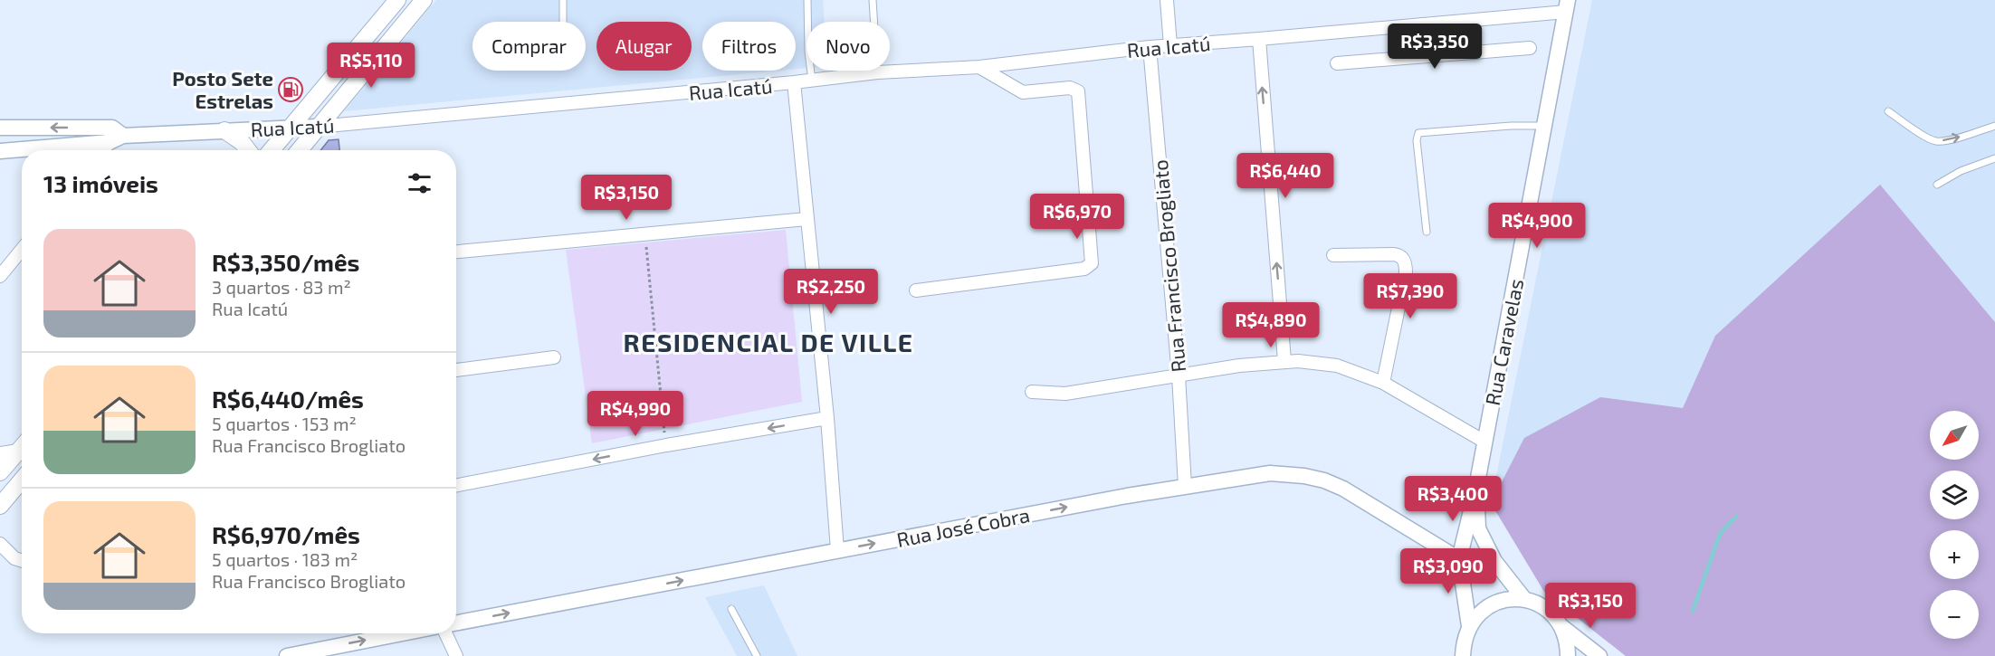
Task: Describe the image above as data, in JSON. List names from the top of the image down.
{
  "streets": {
    "street": [
      "Rua Icatú",
      "Rua Francisco Brogliato",
      "Rua Caravelas",
      "Rua José Cobra"
    ]
  },
  "crossings": [
    ["Rua Icatú", "Rua Francisco Brogliato"],
    ["Rua Icatú", "Rua Caravelas"],
    ["Rua Francisco Brogliato", "Rua José Cobra"]
  ],
  "districts": ["RESIDENCIAL DE VILLE"],
  "places": {
    "fuel station": ["Posto Sete Estrelas"]
  },
  "north": "bottom left",
  "page": {
    "chip": [
      "Comprar",
      "Alugar",
      "Filtros",
      "Novo"
    ],
    "price": [
      "R$3,350",
      "R$5,110",
      "R$6,440",
      "R$3,150",
      "R$6,970",
      "R$4,900",
      "R$2,250",
      "R$7,390",
      "R$4,890",
      "R$4,990",
      "R$3,400",
      "R$3,090",
      "R$3,150"
    ],
    "heading": "13 imóveis",
    "list": [
      {
        "name": "R$3,350/mês",
        "note": "3 quartos · 83 m² · Rua Icatú"
      },
      {
        "name": "R$6,440/mês",
        "note": "5 quartos · 153 m² · Rua Francisco Brogliato"
      },
      {
        "name": "R$6,970/mês",
        "note": "5 quartos · 183 m² · Rua Francisco Brogliato"
      }
    ],
    "map_buttons": ["+", "−"]
  }
}
